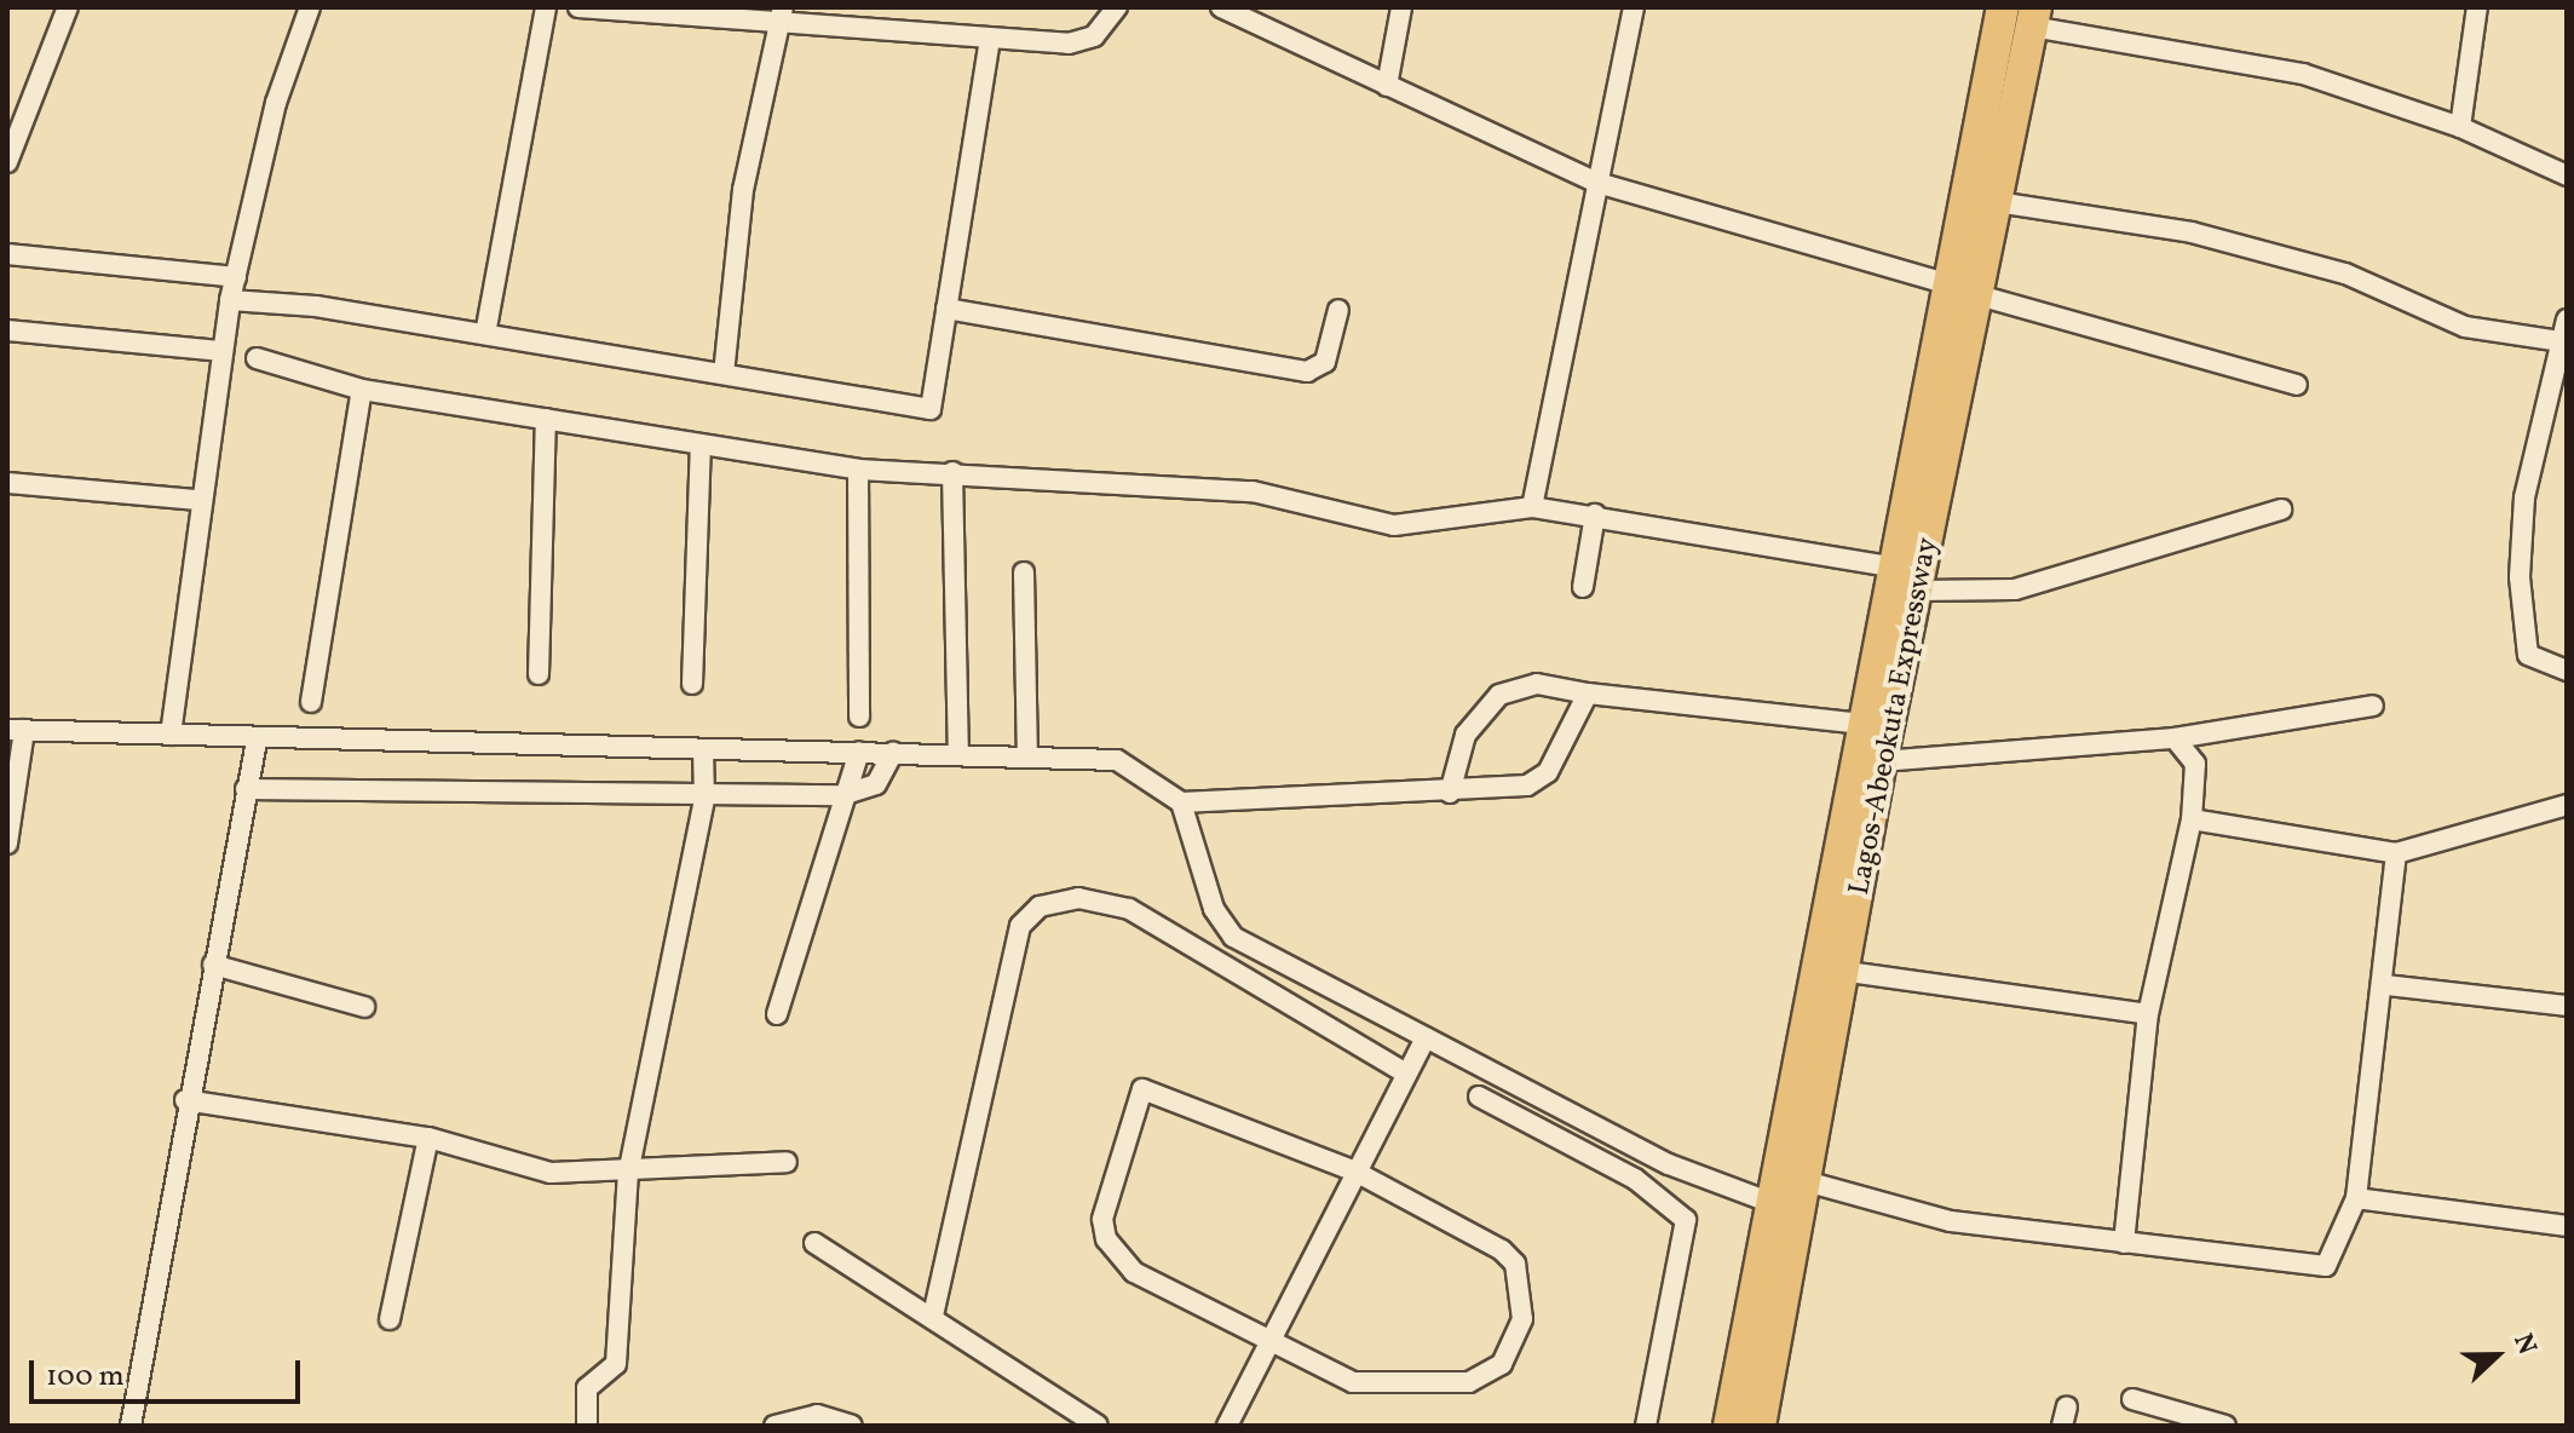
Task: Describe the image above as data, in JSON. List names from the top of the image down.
{
  "streets": {
    "highway": ["Lagos-Abeokuta Expressway"]
  },
  "scale_bar": "100 m",
  "north": "right"
}
